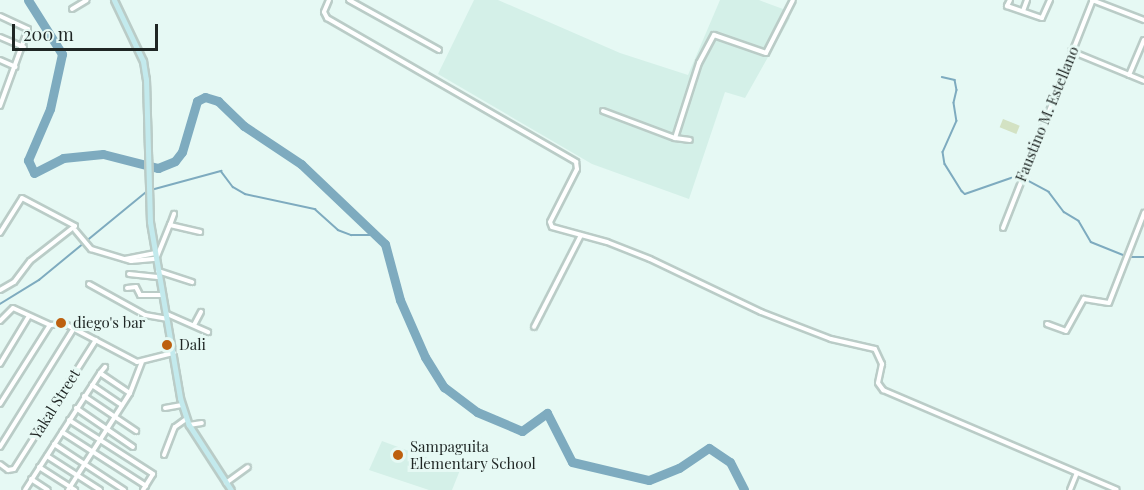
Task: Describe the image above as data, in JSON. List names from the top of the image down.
{
  "streets": {
    "street": ["Faustino M. Estellano", "Yakal Street"]
  },
  "places": ["diego's bar", "Dali", "Sampaguita Elementary School"],
  "scale_bar": "200 m"
}
